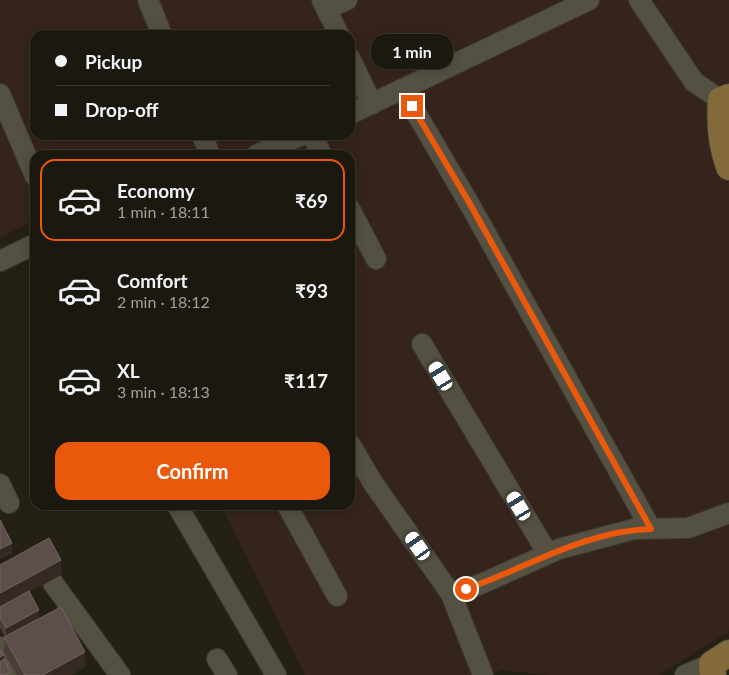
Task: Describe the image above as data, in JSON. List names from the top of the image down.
{
  "page": {
    "banner": ["Pickup", "Drop-off"],
    "bubble": "1 min",
    "list": [
      {
        "name": "Economy",
        "note": "1 min · 18:11",
        "value": "₹69"
      },
      {
        "name": "Comfort",
        "note": "2 min · 18:12",
        "value": "₹93"
      },
      {
        "name": "XL",
        "note": "3 min · 18:13",
        "value": "₹117"
      }
    ],
    "buttons": "Confirm"
  }
}
